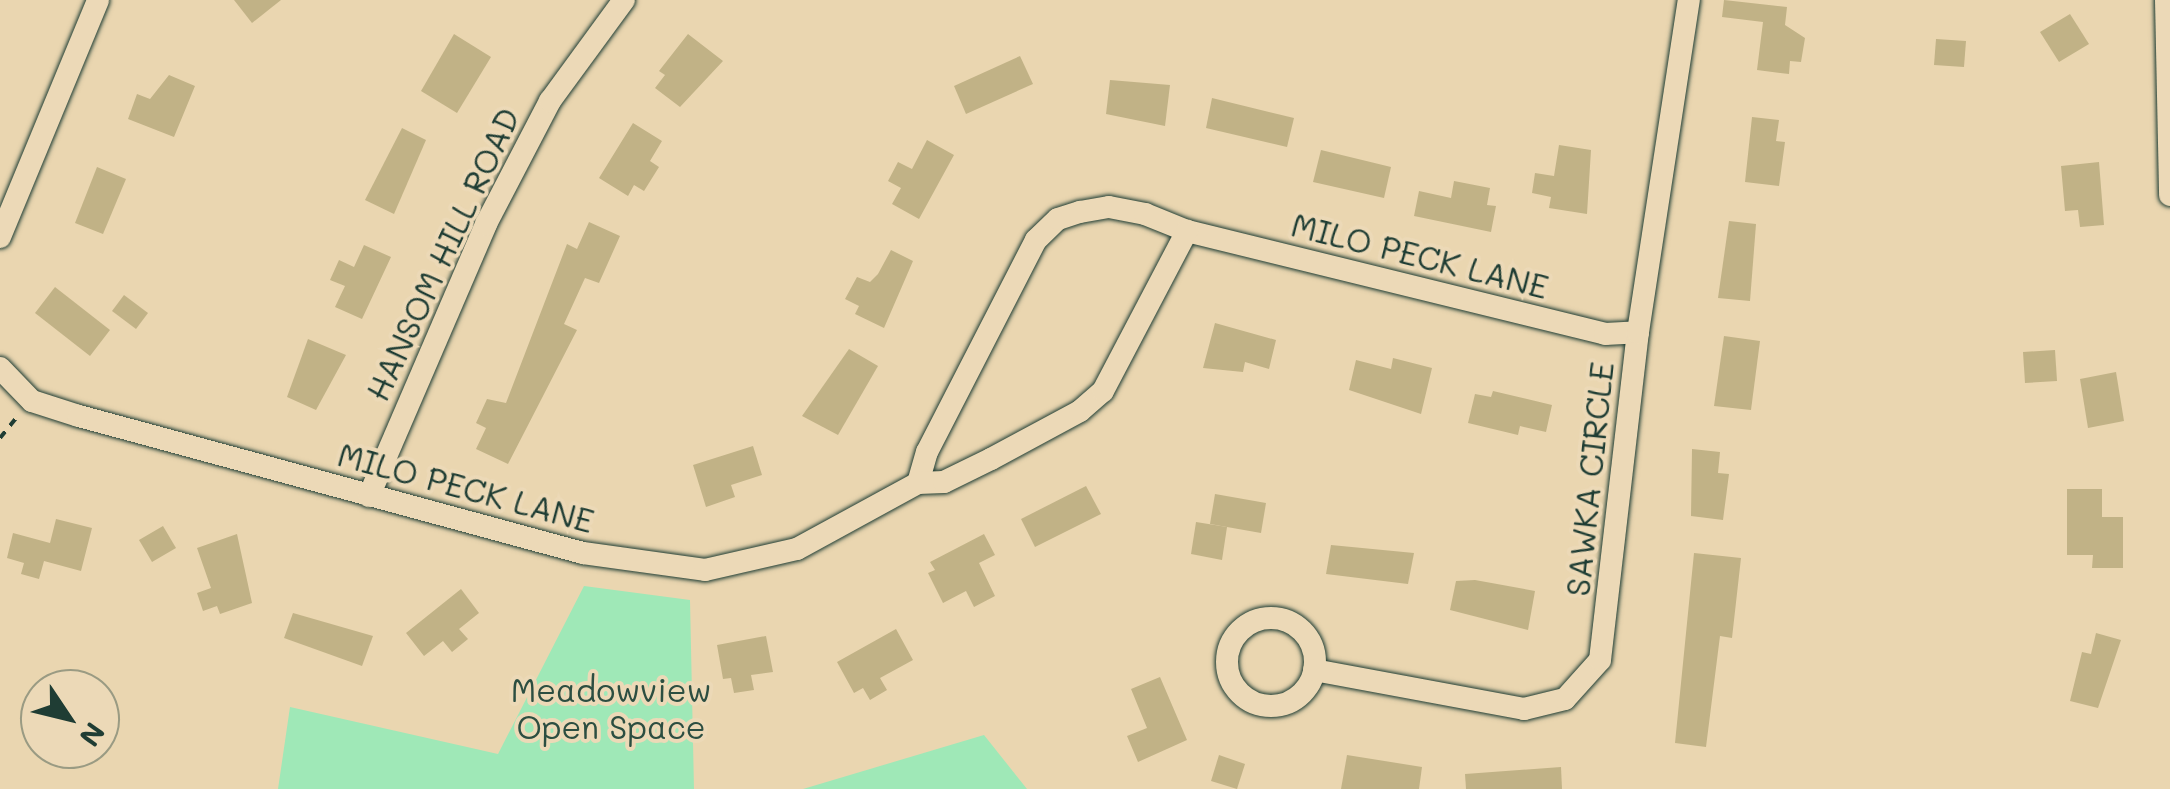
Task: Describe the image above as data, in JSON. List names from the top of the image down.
{
  "streets": {
    "street": ["HANSOM HILL ROAD", "MILO PECK LANE", "SAWKA CIRCLE"]
  },
  "crossings": [
    ["HANSOM HILL ROAD", "MILO PECK LANE"],
    ["MILO PECK LANE", "SAWKA CIRCLE"]
  ],
  "parks": ["Meadowview Open Space"],
  "north": "bottom right"
}
